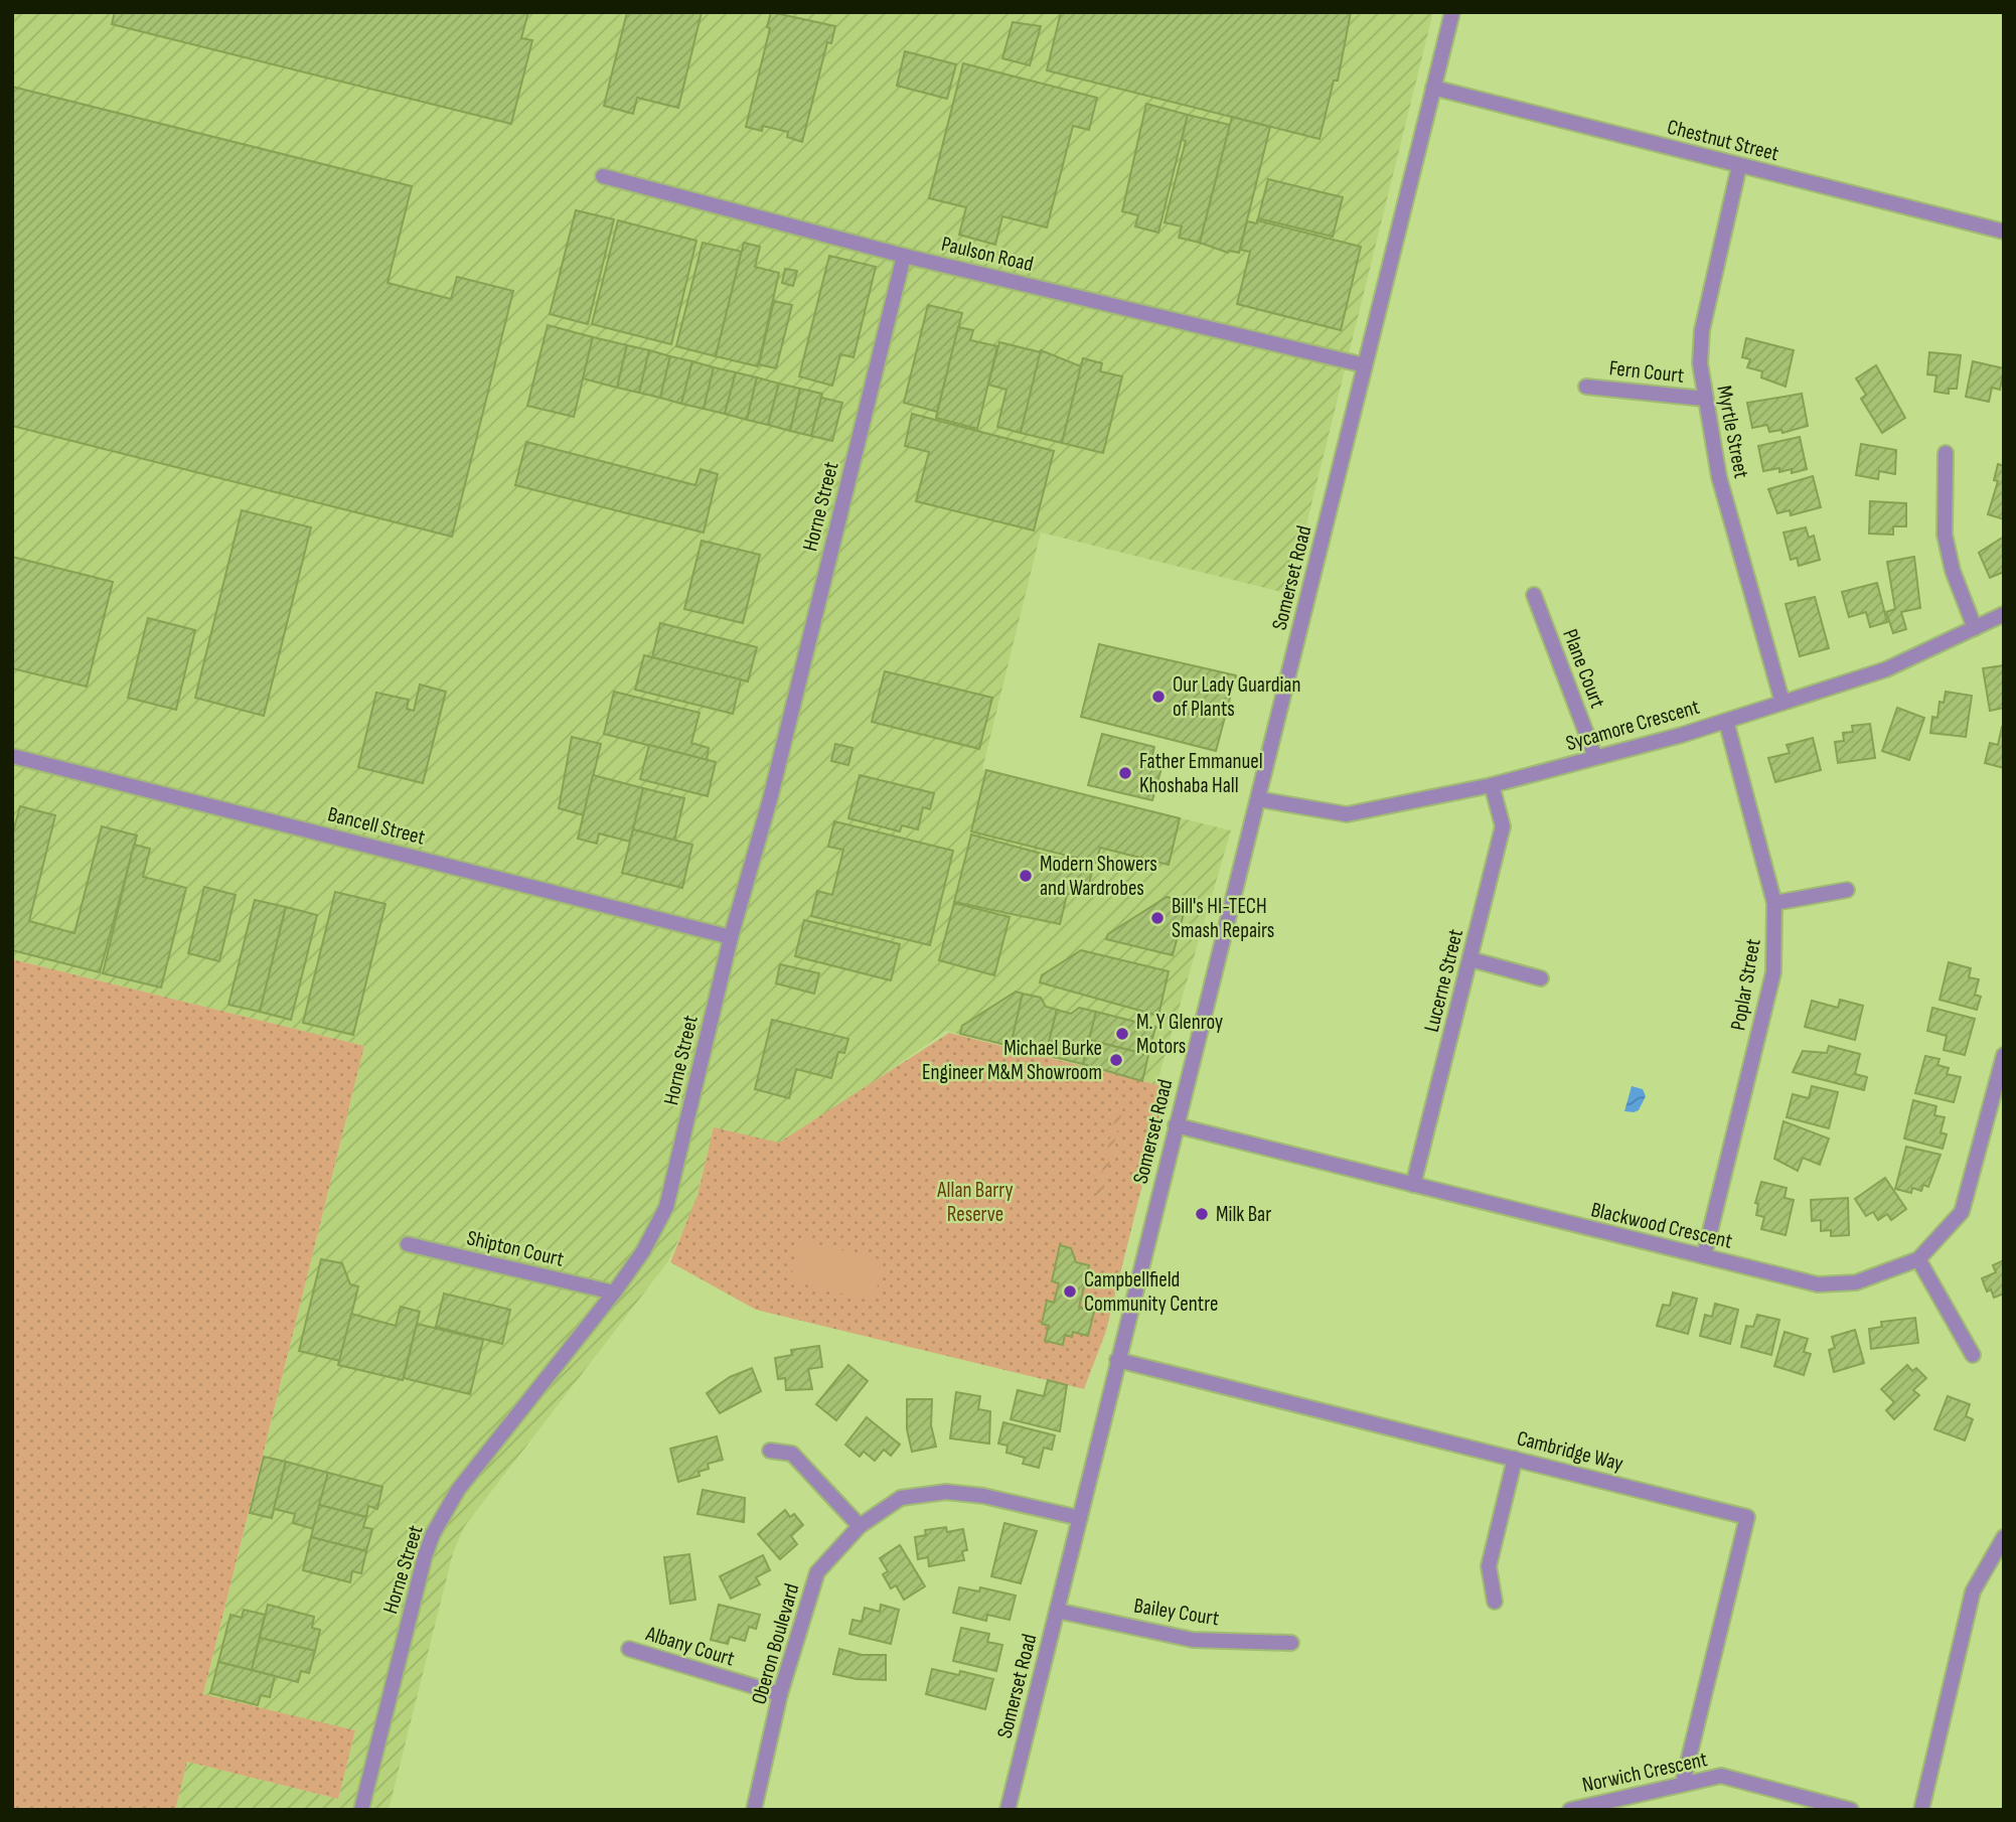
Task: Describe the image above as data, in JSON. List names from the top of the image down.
{
  "streets": {
    "street": [
      "Chestnut Street",
      "Paulson Road",
      "Fern Court",
      "Myrtle Street",
      "Horne Street",
      "Somerset Road",
      "Plane Court",
      "Sycamore Crescent",
      "Bancell Street",
      "Lucerne Street",
      "Poplar Street",
      "Blackwood Crescent",
      "Shipton Court",
      "Cambridge Way",
      "Bailey Court",
      "Oberon Boulevard",
      "Albany Court",
      "Norwich Crescent"
    ]
  },
  "crossings": [
    ["Chestnut Street", "Myrtle Street"],
    ["Chestnut Street", "Somerset Road"],
    ["Paulson Road", "Horne Street"],
    ["Paulson Road", "Somerset Road"],
    ["Fern Court", "Myrtle Street"],
    ["Myrtle Street", "Sycamore Crescent"],
    ["Horne Street", "Bancell Street"],
    ["Horne Street", "Shipton Court"],
    ["Somerset Road", "Sycamore Crescent"],
    ["Somerset Road", "Blackwood Crescent"],
    ["Somerset Road", "Cambridge Way"],
    ["Somerset Road", "Bailey Court"],
    ["Somerset Road", "Oberon Boulevard"],
    ["Plane Court", "Sycamore Crescent"],
    ["Sycamore Crescent", "Lucerne Street"],
    ["Sycamore Crescent", "Poplar Street"],
    ["Lucerne Street", "Blackwood Crescent"],
    ["Poplar Street", "Blackwood Crescent"],
    ["Cambridge Way", "Norwich Crescent"],
    ["Oberon Boulevard", "Albany Court"]
  ],
  "parks": ["Allan Barry Reserve"],
  "places": [
    "Our Lady Guardian of Plants",
    "Father Emmanuel Khoshaba Hall",
    "Modern Showers and Wardrobes",
    "Bill's HI-TECH Smash Repairs",
    "M. Y Glenroy Motors",
    "Michael Burke Engineer M&M Showroom",
    "Milk Bar",
    "Campbellfield Community Centre"
  ]
}
